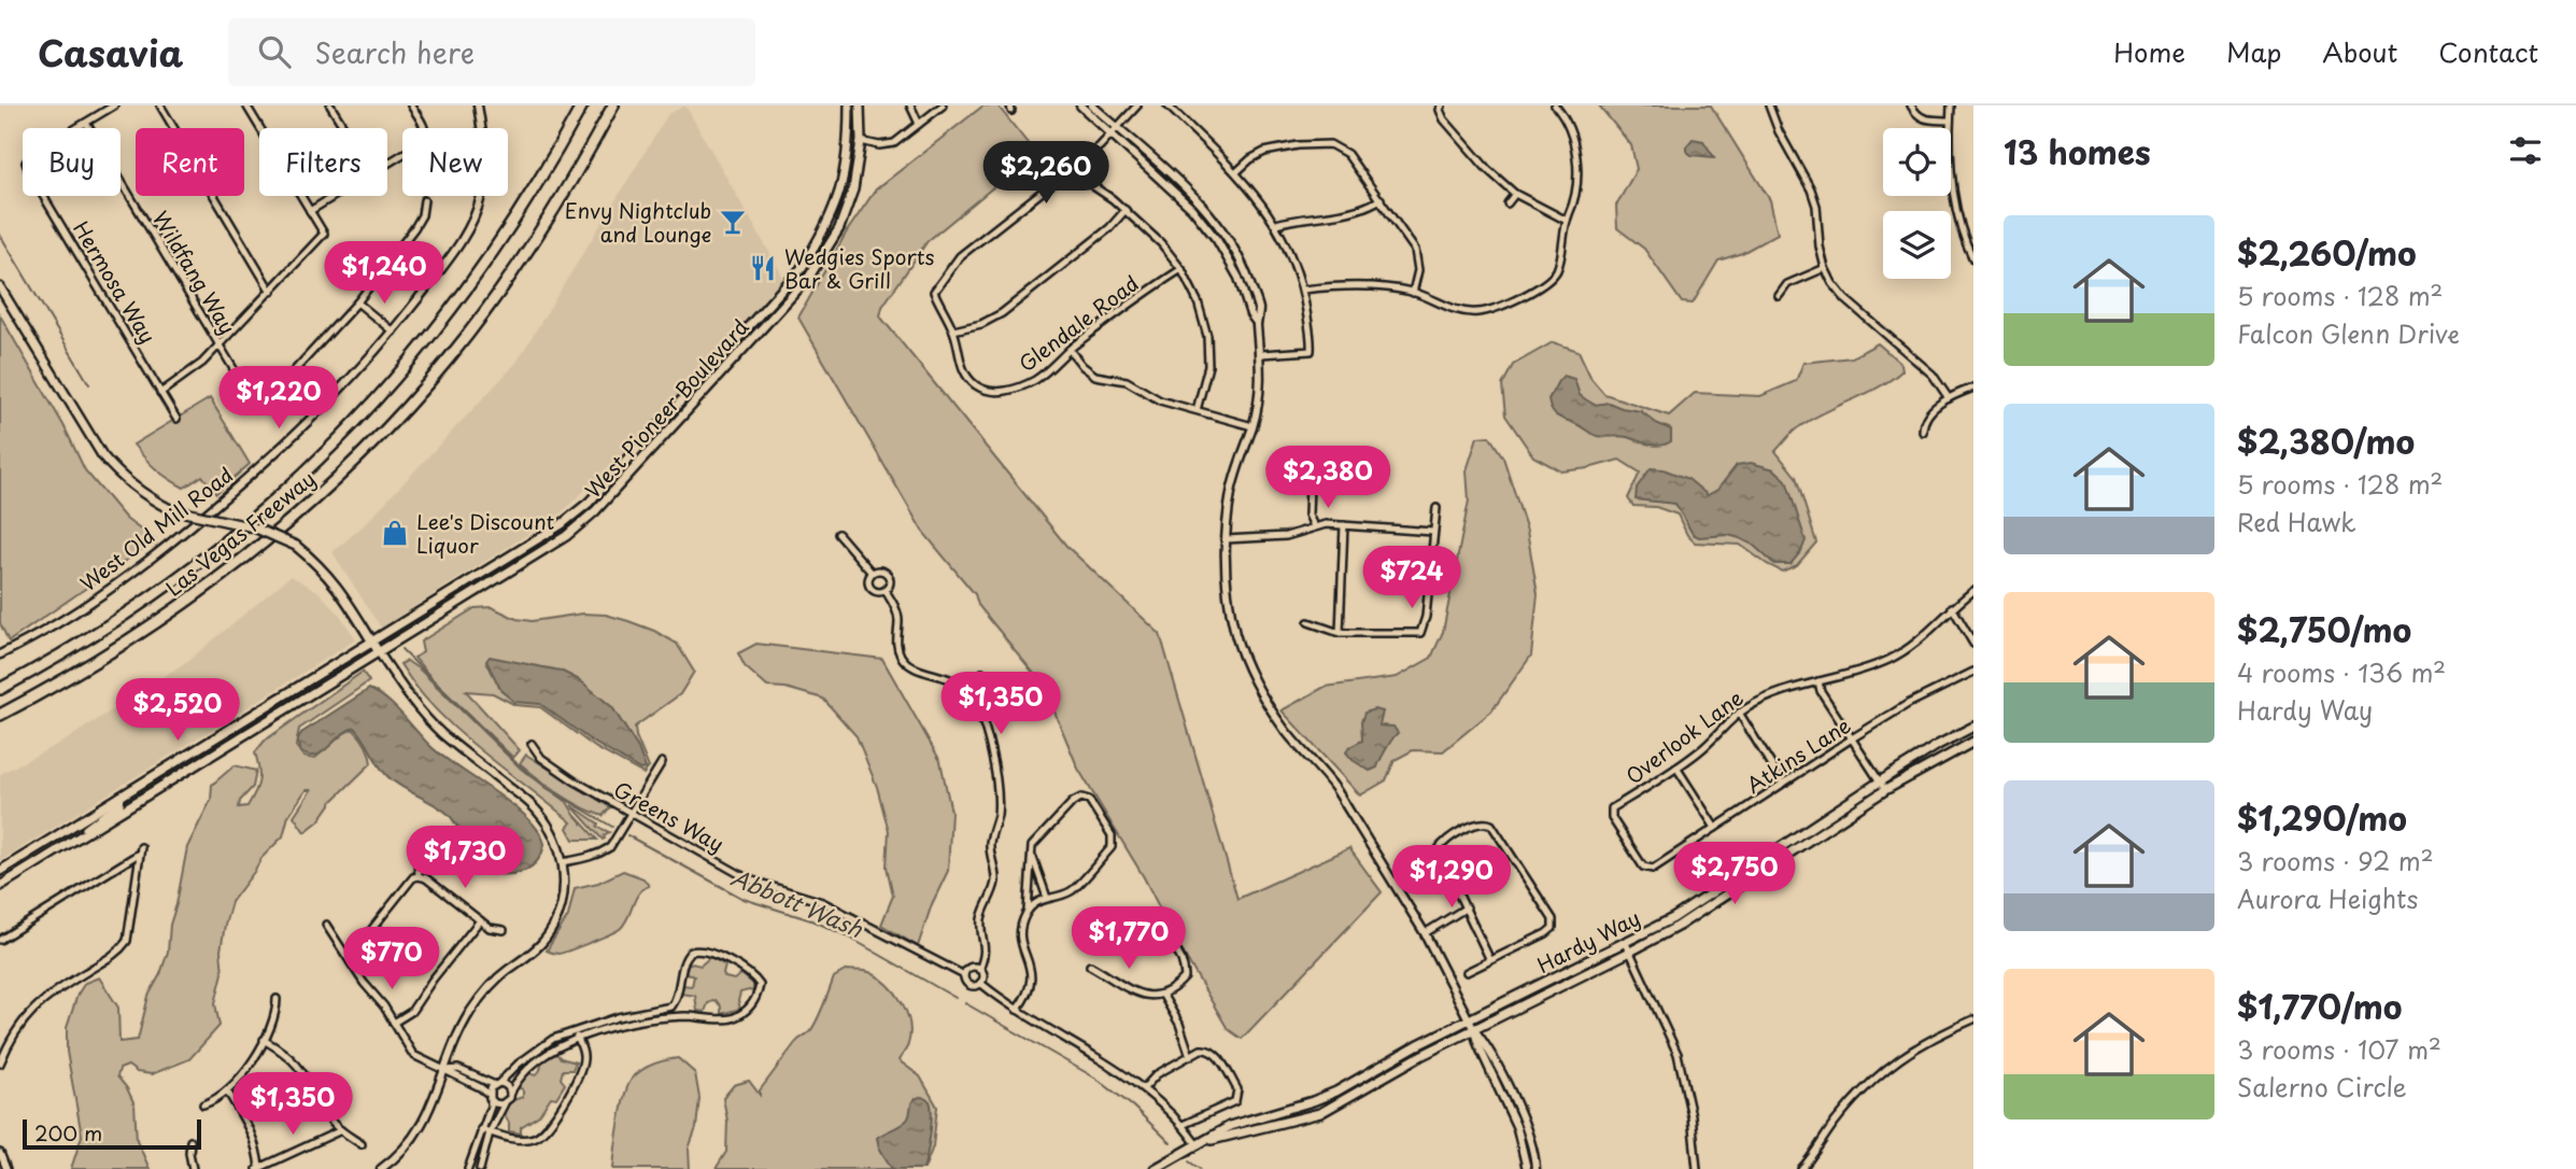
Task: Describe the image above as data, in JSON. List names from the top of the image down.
{
  "streets": {
    "highway": ["Las Vegas Freeway"],
    "main road": ["West Pioneer Boulevard", "Hardy Way"],
    "street": [
      "Wildfang Way",
      "Hermosa Way",
      "Glendale Road",
      "West Old Mill Road",
      "Overlook Lane",
      "Atkins Lane",
      "Greens Way"
    ]
  },
  "crossings": [
    ["Wildfang Way", "Hermosa Way"],
    ["Overlook Lane", "Atkins Lane"]
  ],
  "water": ["Abbott Wash"],
  "places": {
    "bar": ["Envy Nightclub and Lounge"],
    "restaurant": ["Wedgies Sports Bar & Grill"],
    "shop": ["Lee's Discount Liquor"]
  },
  "scale_bar": "200 m",
  "page": {
    "header": "Casavia",
    "search": "Search here",
    "nav": [
      "Home",
      "Map",
      "About",
      "Contact"
    ],
    "heading": "13 homes",
    "chip": [
      "Buy",
      "Rent",
      "Filters",
      "New"
    ],
    "price": [
      "$2,260",
      "$1,240",
      "$1,220",
      "$2,380",
      "$724",
      "$1,350",
      "$2,520",
      "$1,730",
      "$2,750",
      "$1,290",
      "$1,770",
      "$770",
      "$1,350"
    ],
    "list": [
      {
        "name": "$2,260/mo",
        "note": "5 rooms · 128 m² · Falcon Glenn Drive"
      },
      {
        "name": "$2,380/mo",
        "note": "5 rooms · 128 m² · Red Hawk"
      },
      {
        "name": "$2,750/mo",
        "note": "4 rooms · 136 m² · Hardy Way"
      },
      {
        "name": "$1,290/mo",
        "note": "3 rooms · 92 m² · Aurora Heights"
      },
      {
        "name": "$1,770/mo",
        "note": "3 rooms · 107 m² · Salerno Circle"
      }
    ],
    "scale": "200 m"
  }
}
